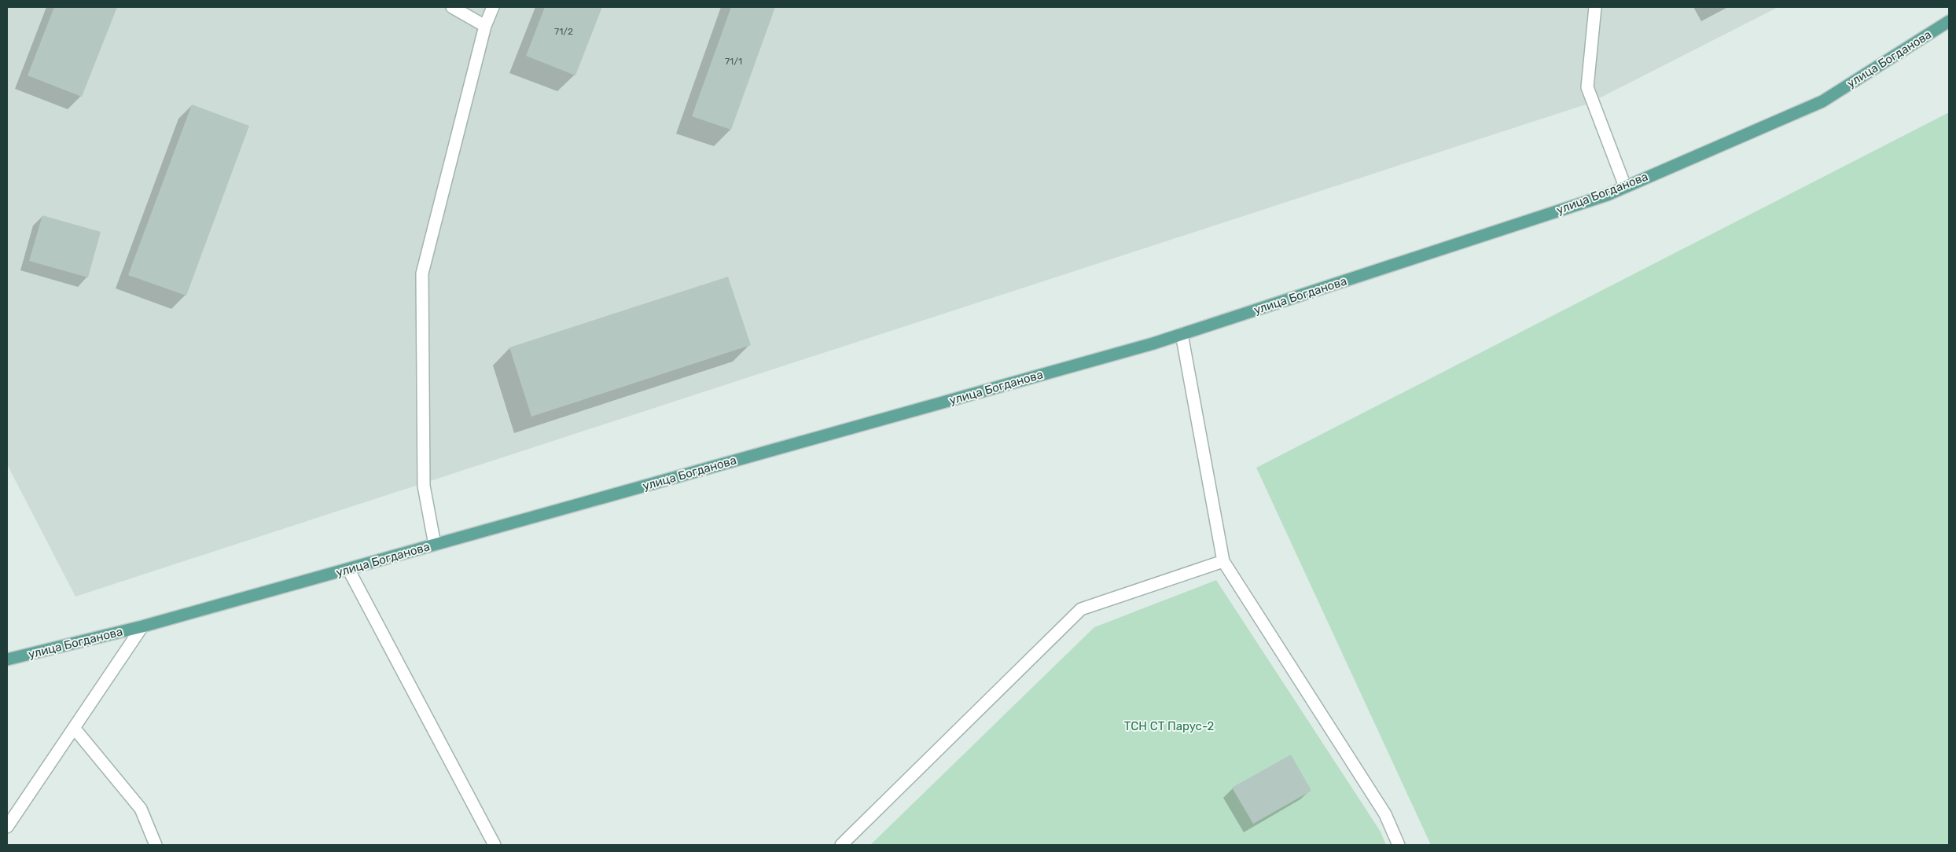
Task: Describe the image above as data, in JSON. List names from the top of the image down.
{
  "streets": {
    "main road": ["улица Богданова"]
  },
  "parks": ["ТСН СТ Парус-2"],
  "house_numbers": ["71/2", "71/1"]
}
